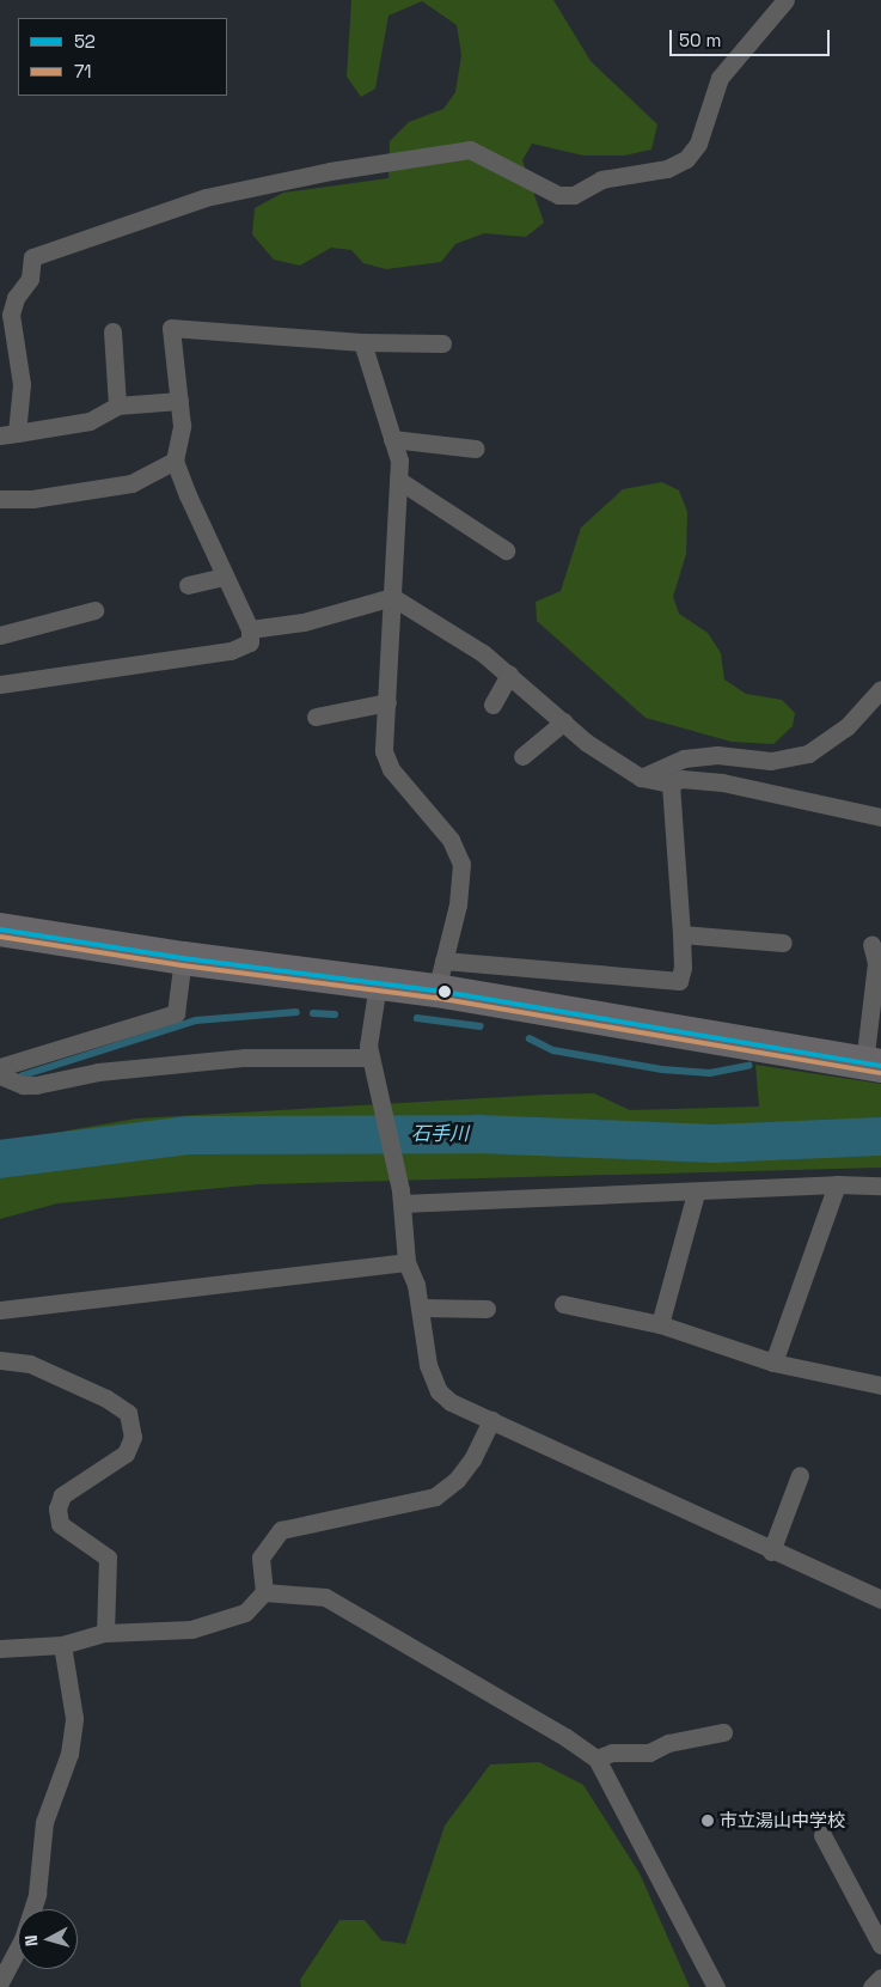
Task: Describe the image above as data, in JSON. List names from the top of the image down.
{
  "water": ["石手川"],
  "places": ["市立湯山中学校"],
  "lines": ["transit line 52", "transit line 71"],
  "legend": ["52", "71"],
  "scale_bar": "50 m",
  "north": "left"
}
